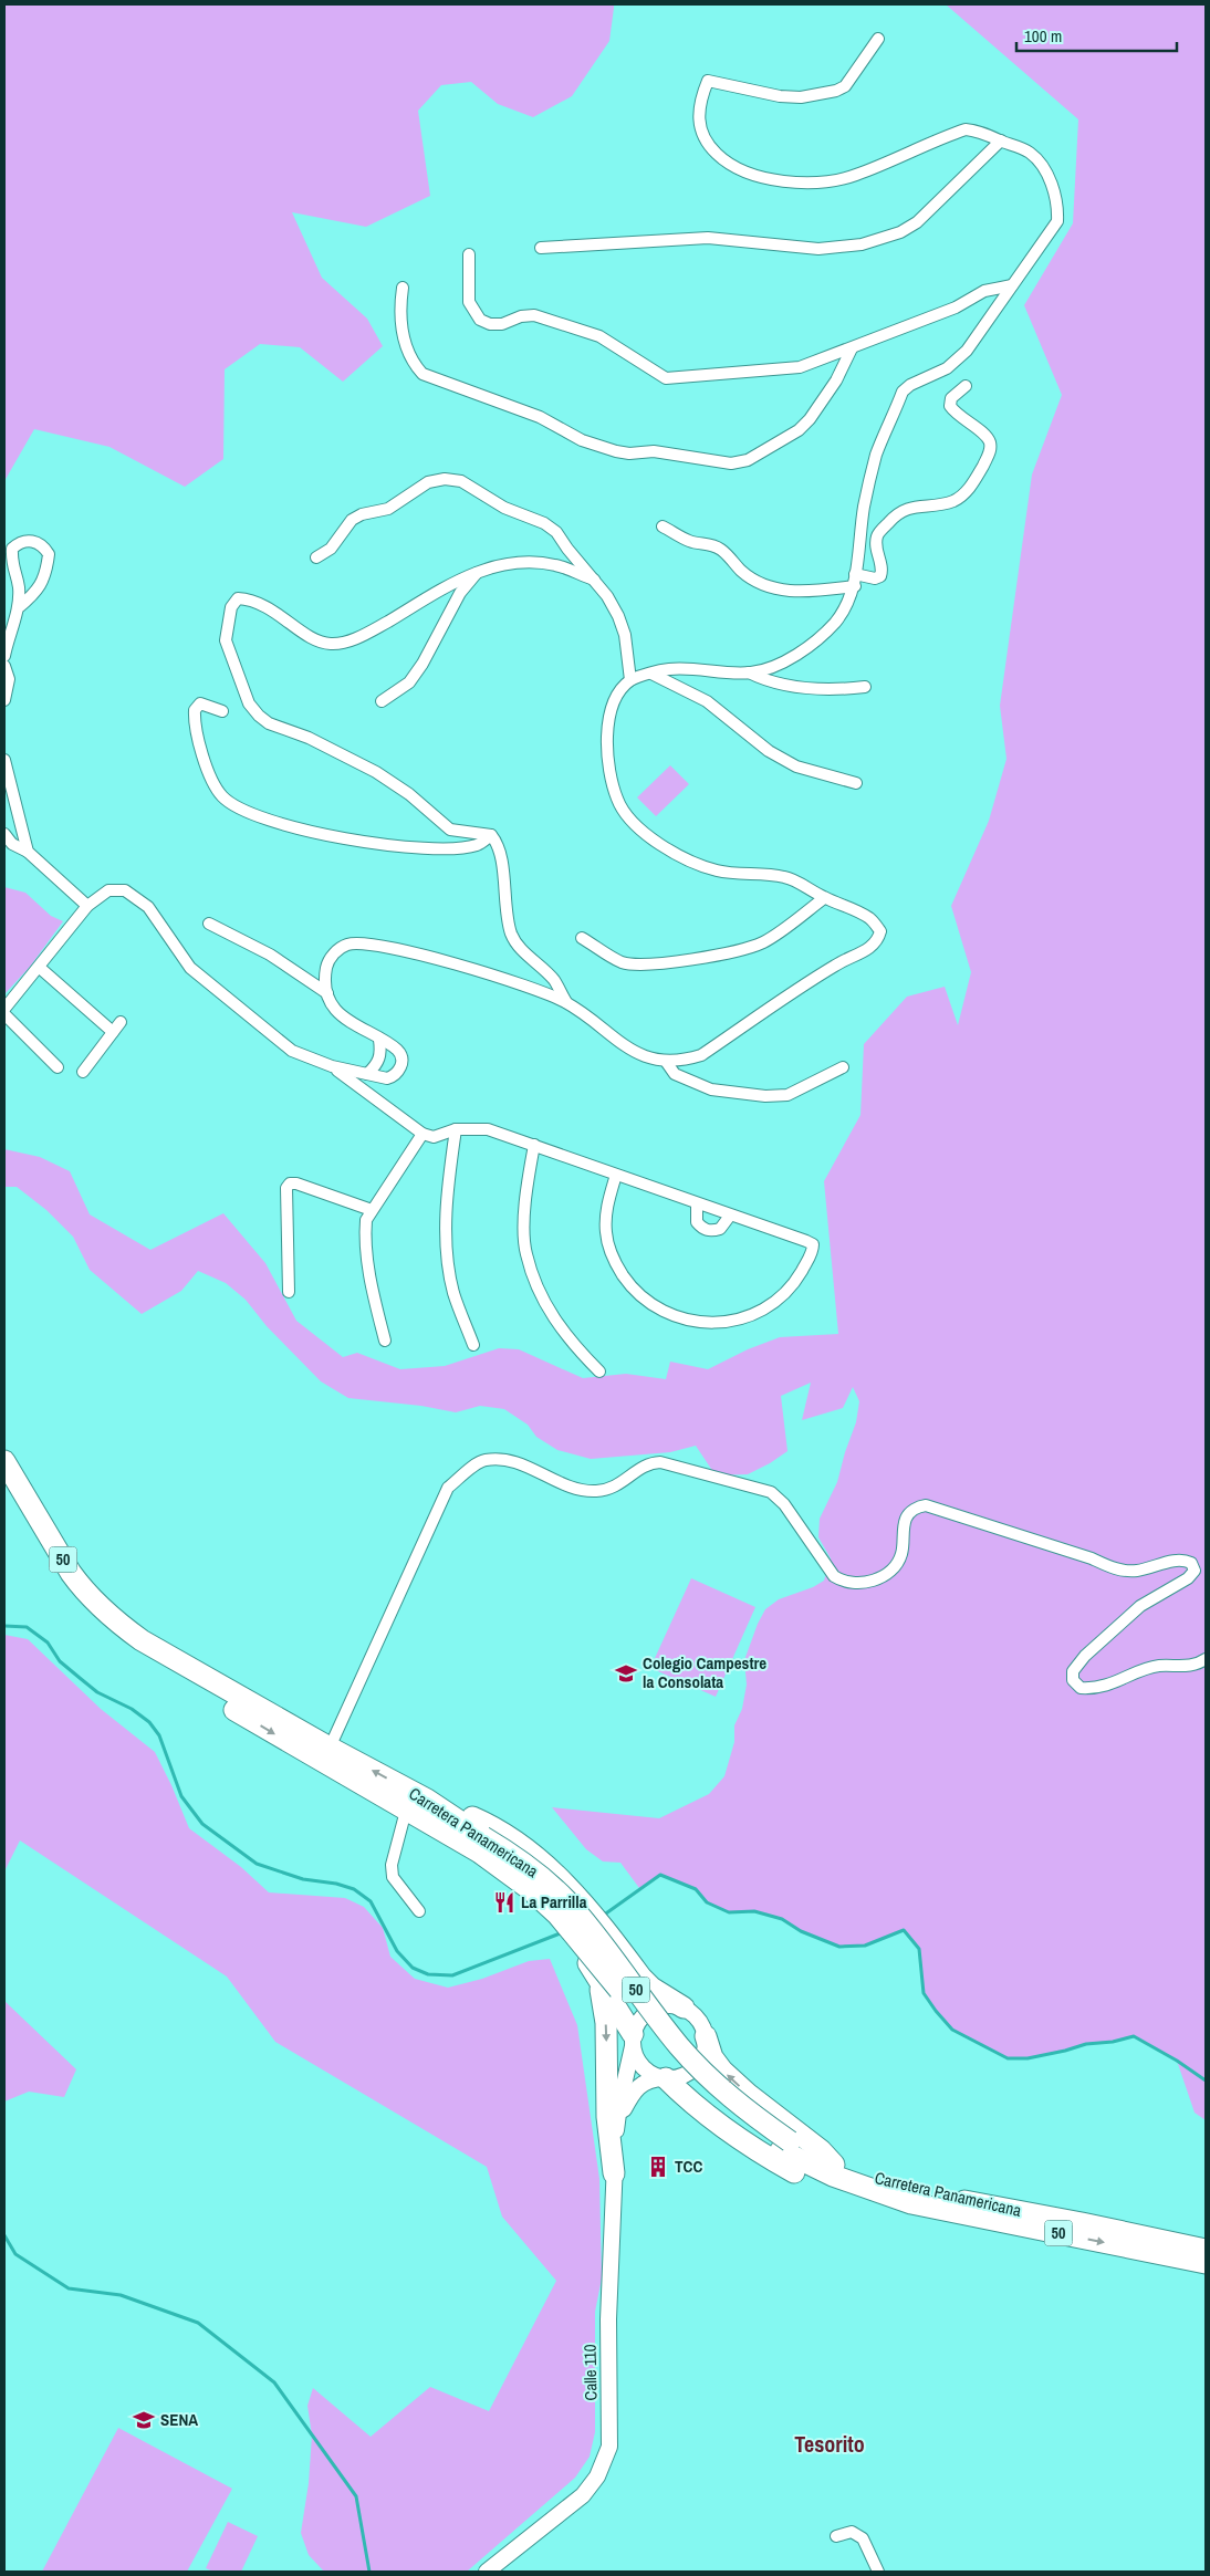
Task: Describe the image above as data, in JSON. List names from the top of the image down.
{
  "streets": {
    "highway": ["50", "Carretera Panamericana"],
    "main road": ["Calle 110"]
  },
  "districts": ["Tesorito"],
  "places": {
    "school or university": ["Colegio Campestre la Consolata", "SENA"],
    "restaurant": ["La Parrilla"],
    "building": ["TCC"]
  },
  "scale_bar": "100 m"
}
